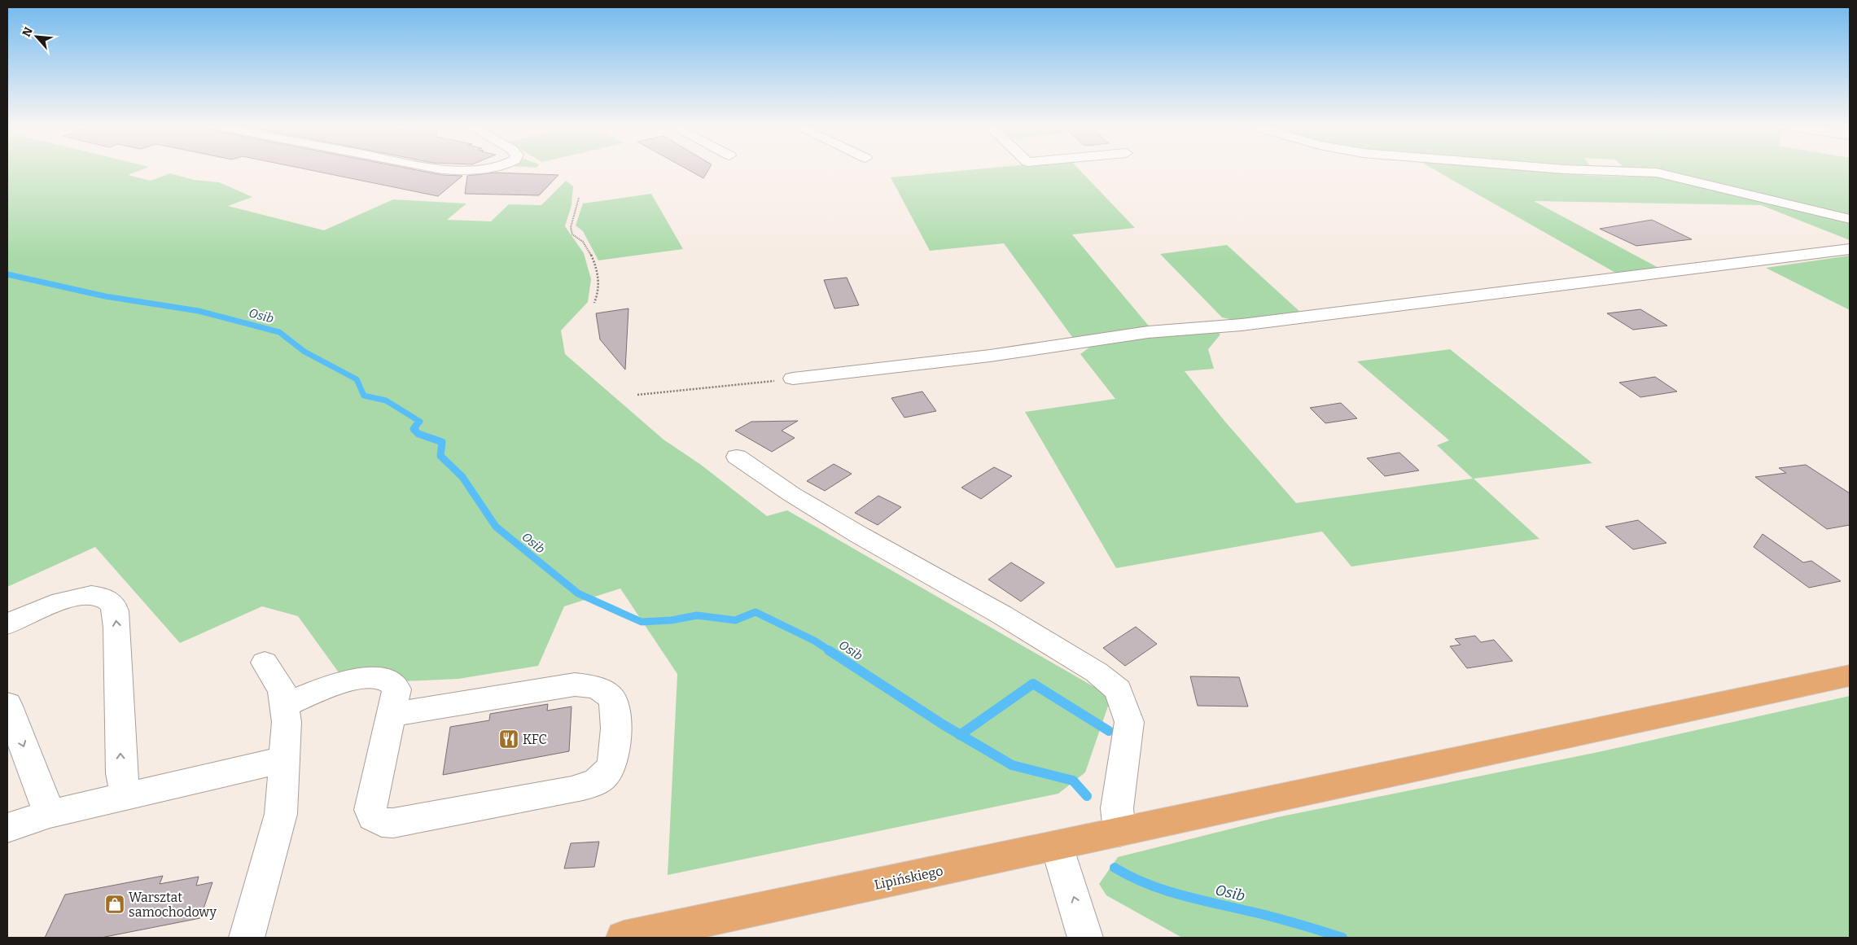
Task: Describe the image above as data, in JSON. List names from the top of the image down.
{
  "streets": {
    "main road": ["Lipińskiego"]
  },
  "water": ["Osib"],
  "places": {
    "restaurant": ["KFC"],
    "shop": ["Warsztat samochodowy"]
  },
  "north": "top left"
}
